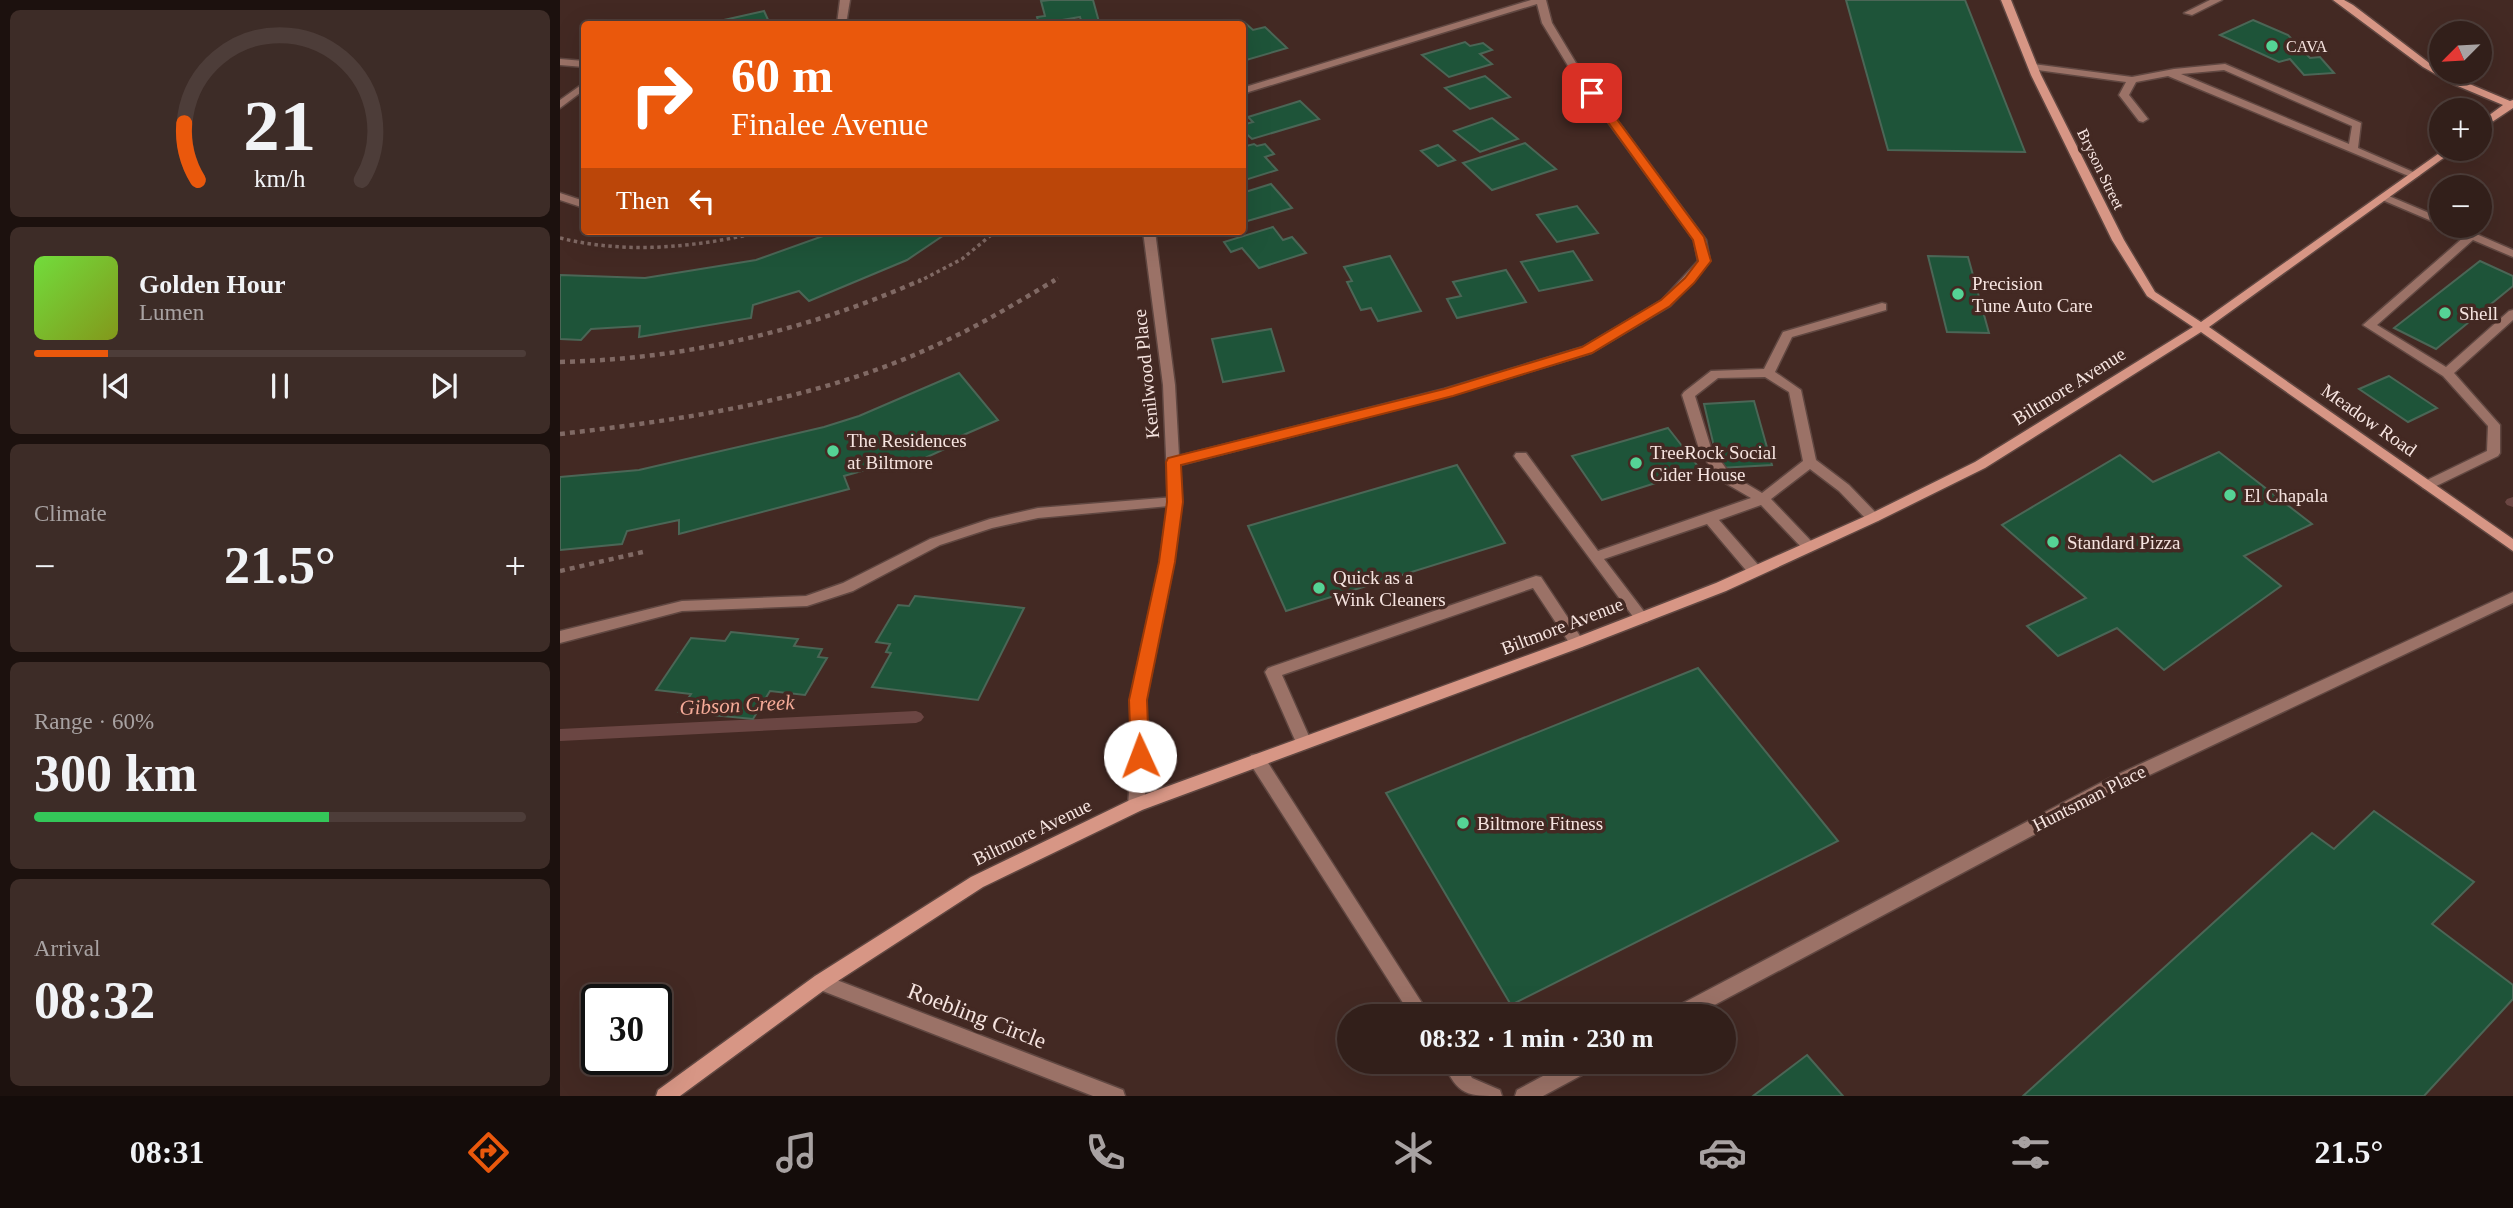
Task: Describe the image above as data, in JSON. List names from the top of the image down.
{
  "streets": {
    "main road": ["Bryson Street", "Biltmore Avenue", "Meadow Road"],
    "street": ["Kenilwood Place", "Huntsman Place", "Roebling Circle"]
  },
  "crossings": [
    ["Bryson Street", "Biltmore Avenue"],
    ["Bryson Street", "Meadow Road"],
    ["Kenilwood Place", "Biltmore Avenue"],
    ["Biltmore Avenue", "Meadow Road"],
    ["Biltmore Avenue", "Roebling Circle"]
  ],
  "water": ["Gibson Creek"],
  "places": [
    "CAVA",
    "Precision Tune Auto Care",
    "Shell",
    "The Residences at Biltmore",
    "TreeRock Social Cider House",
    "El Chapala",
    "Standard Pizza",
    "Quick as a Wink Cleaners",
    "Biltmore Fitness"
  ],
  "north": "bottom left",
  "page": {
    "map_buttons": ["+", "−"],
    "turn": ["60 m", "Finalee Avenue"],
    "then": "Then",
    "song": ["Golden Hour", "Lumen"],
    "tile": [
      "Climate",
      ["Range · 60%", "300 km"],
      ["Arrival", "08:32"]
    ],
    "heat": ["−", "21.5°", "+"],
    "limit": "30",
    "trip": "08:32 · 1 min · 230 m",
    "tabs": ["08:31", "21.5°"],
    "gauge": ["21", "km/h"]
  }
}
